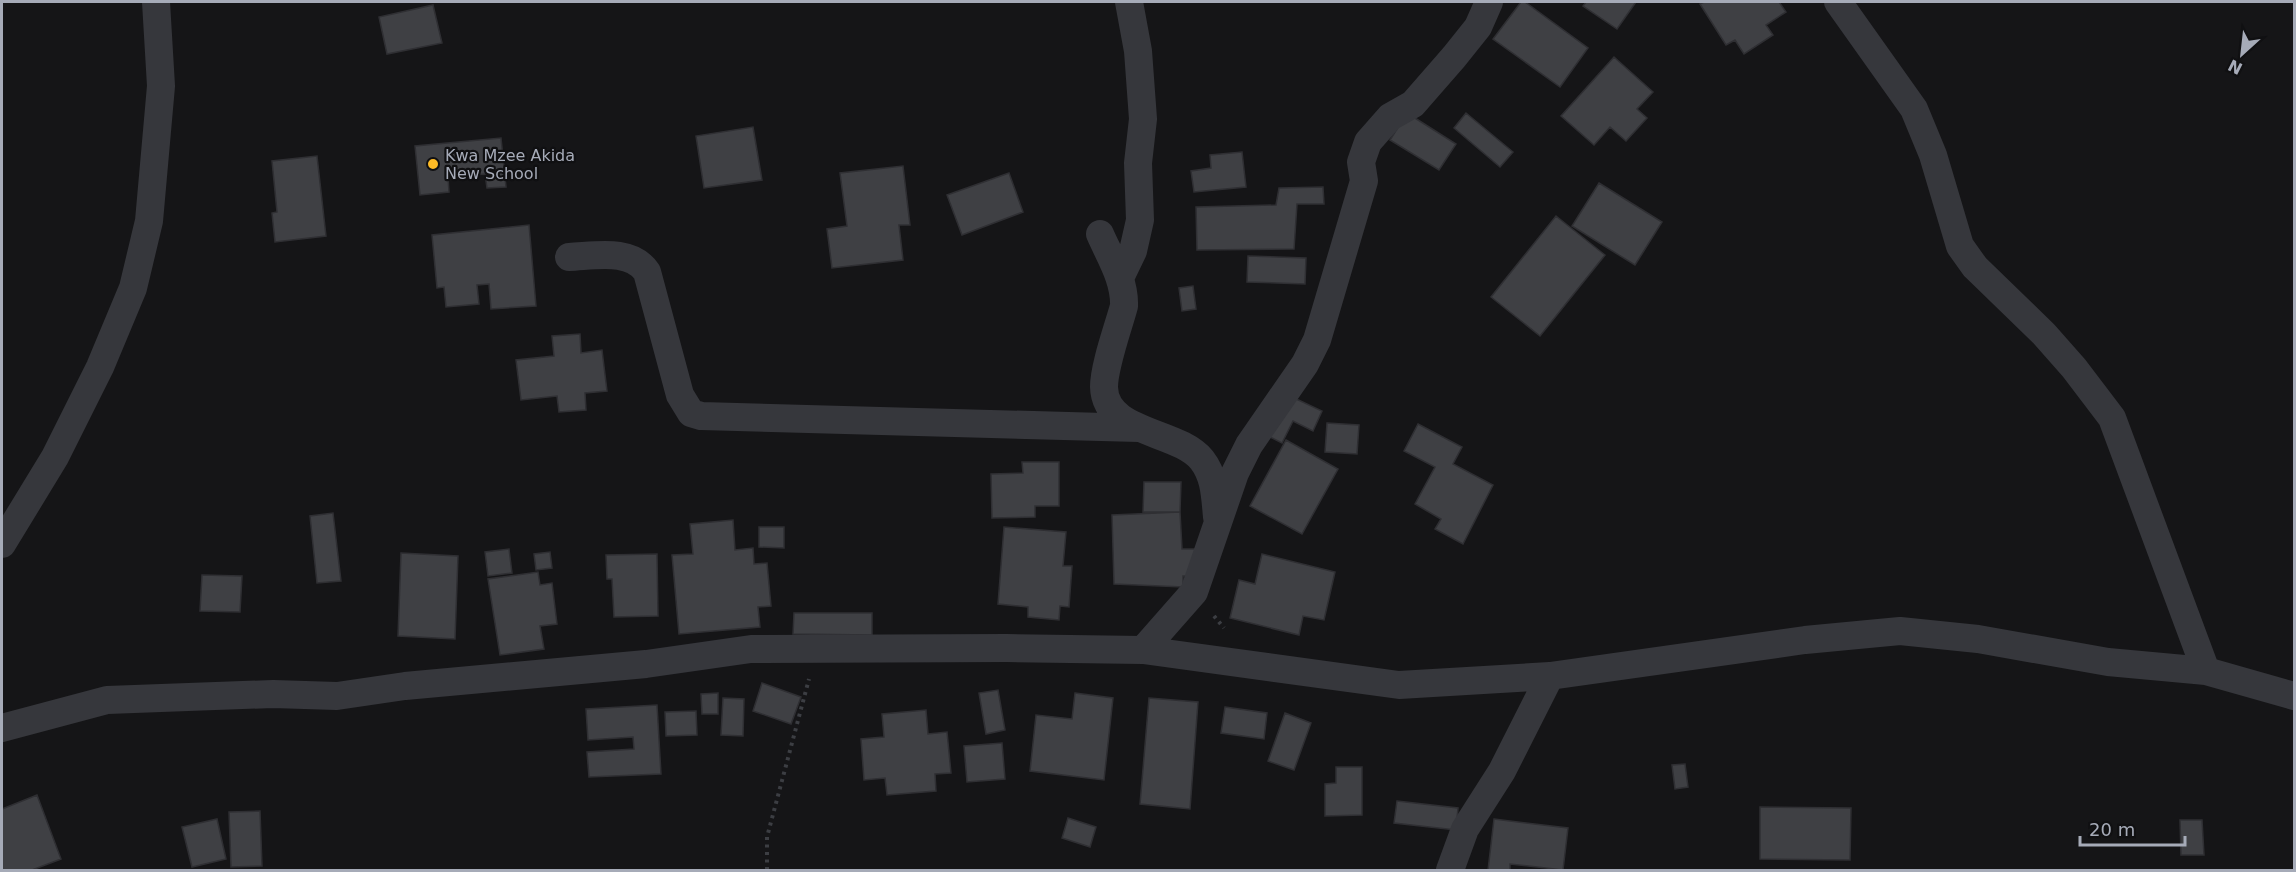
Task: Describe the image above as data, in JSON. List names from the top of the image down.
{
  "places": ["Kwa Mzee Akida New School"],
  "scale_bar": "20 m",
  "north": "bottom left"
}
